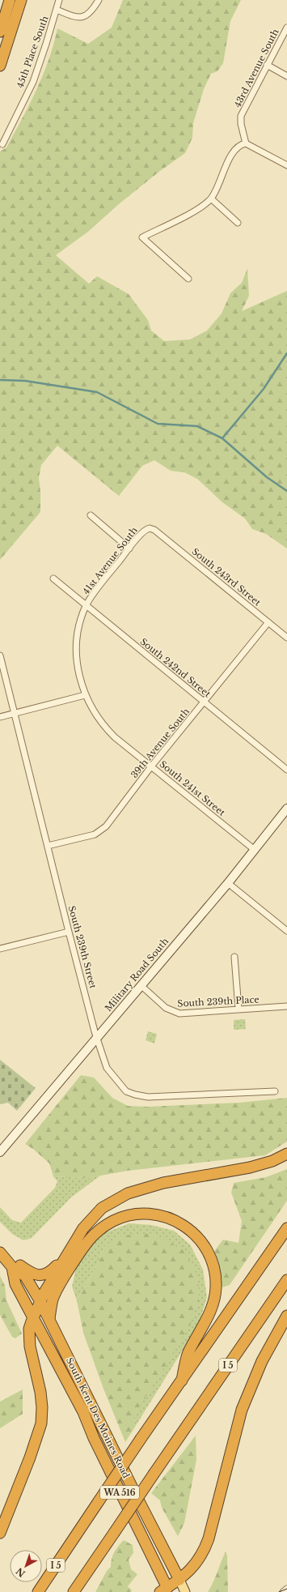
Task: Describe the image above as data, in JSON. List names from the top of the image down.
{
  "streets": {
    "highway": ["I 5", "South Kent Des Moines Road", "WA 516"],
    "main road": ["Military Road South"],
    "street": [
      "45th Place South",
      "43rd Avenue South",
      "41st Avenue South",
      "South 243rd Street",
      "South 242nd Street",
      "39th Avenue South",
      "South 241st Street",
      "South 239th Street",
      "South 239th Place"
    ]
  },
  "crossings": [
    ["41st Avenue South", "South 243rd Street"],
    ["41st Avenue South", "South 242nd Street"],
    ["41st Avenue South", "South 241st Street"],
    ["South 243rd Street", "39th Avenue South"],
    ["South 242nd Street", "39th Avenue South"],
    ["39th Avenue South", "South 241st Street"],
    ["39th Avenue South", "South 239th Street"],
    ["South 241st Street", "Military Road South"],
    ["South 239th Street", "Military Road South"],
    ["Military Road South", "South 239th Place"]
  ],
  "north": "bottom left"
}
